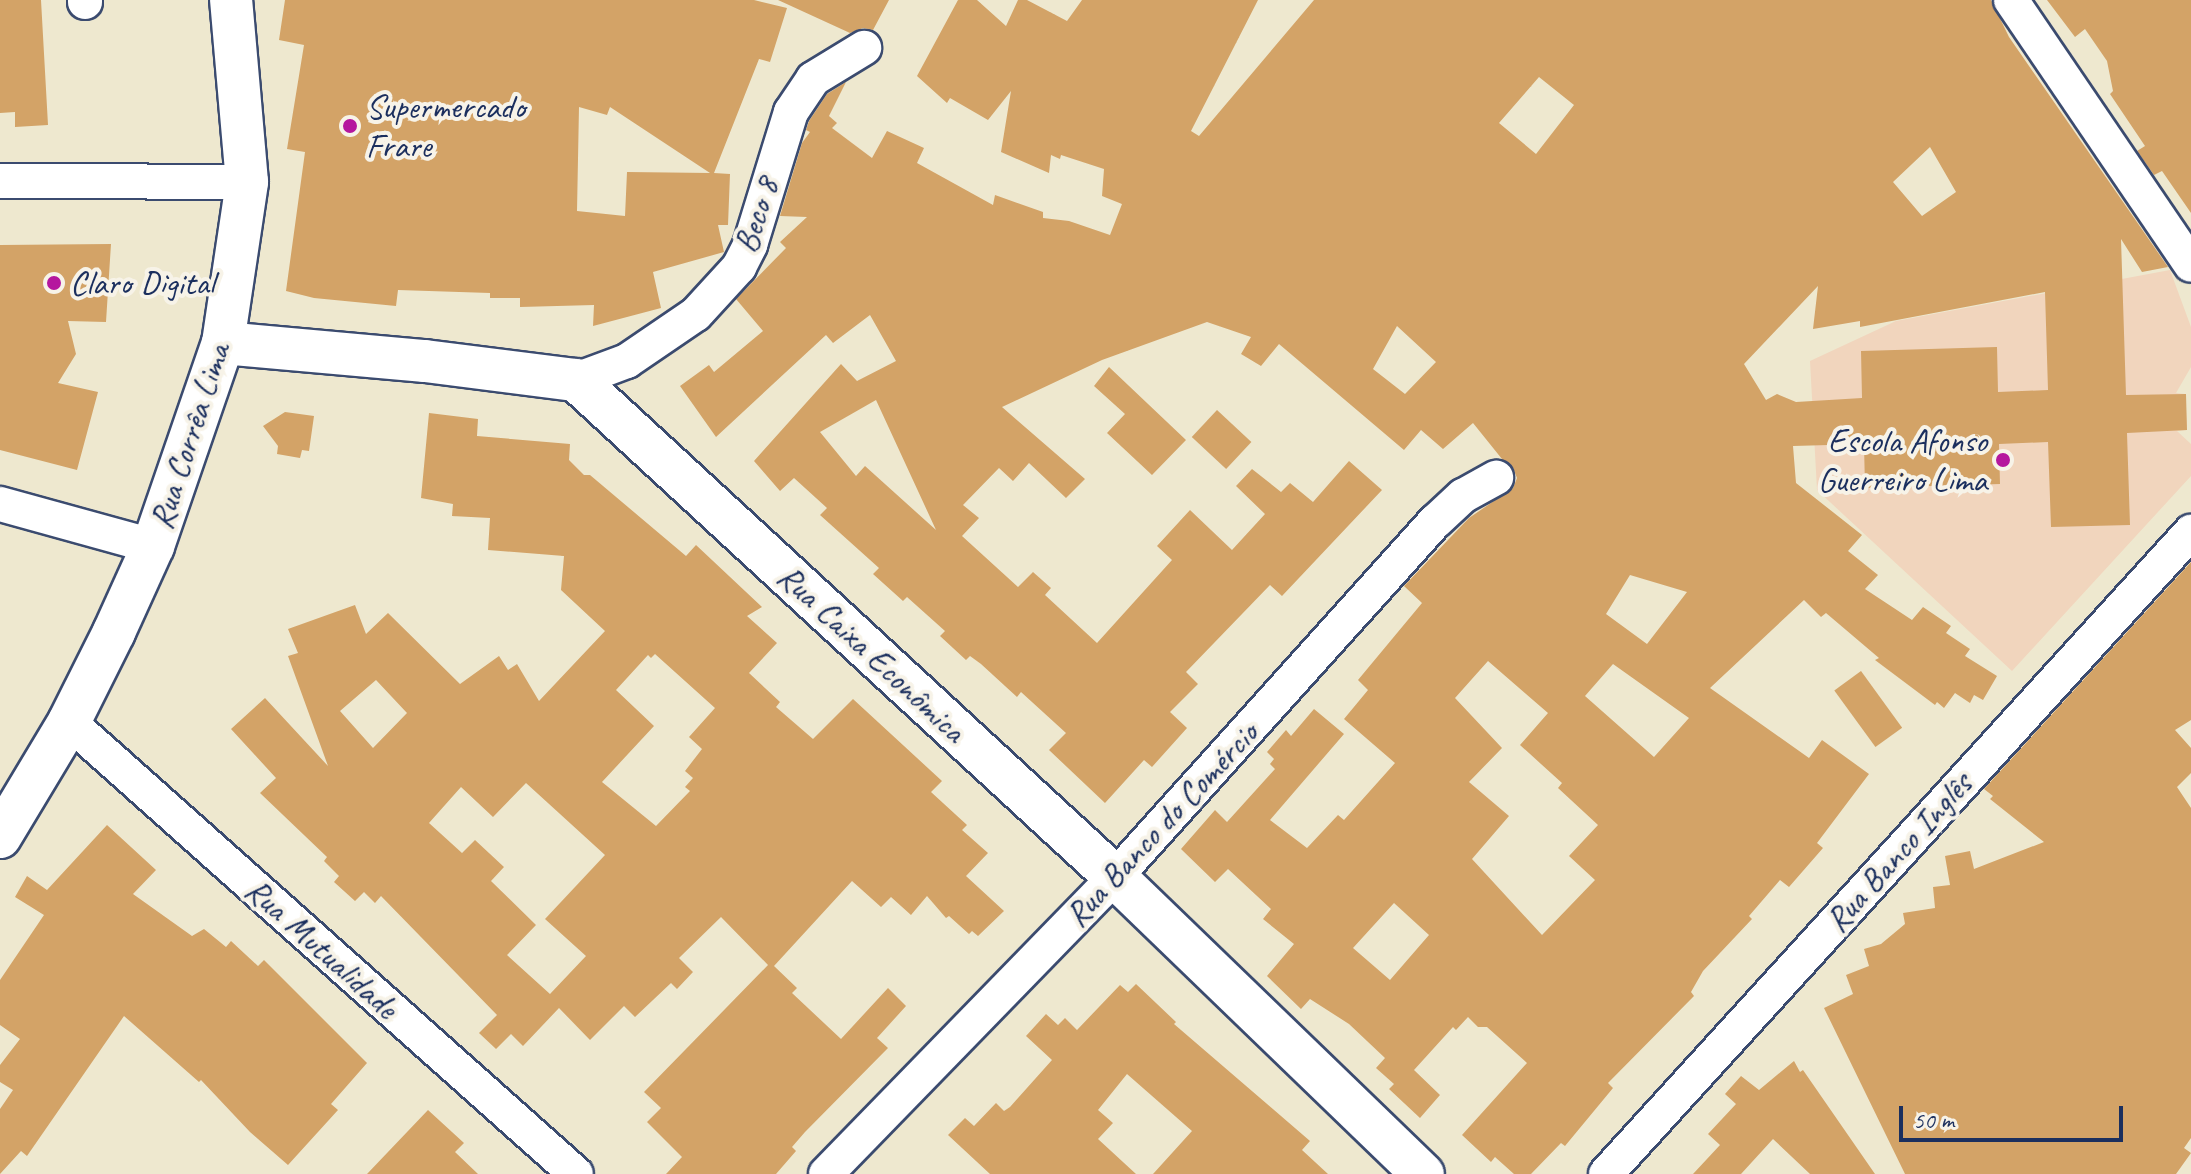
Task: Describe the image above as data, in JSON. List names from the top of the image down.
{
  "streets": {
    "street": [
      "Beco 8",
      "Rua Corrêa Lima",
      "Rua Caixa Econômica",
      "Rua Banco do Comércio",
      "Rua Banco Inglês",
      "Rua Mutualidade"
    ]
  },
  "crossings": [
    ["Beco 8", "Rua Caixa Econômica"],
    ["Rua Corrêa Lima", "Rua Mutualidade"],
    ["Rua Caixa Econômica", "Rua Banco do Comércio"]
  ],
  "places": ["Supermercado Frare", "Claro Digital", "Escola Afonso Guerreiro Lima"],
  "scale_bar": "50 m"
}
